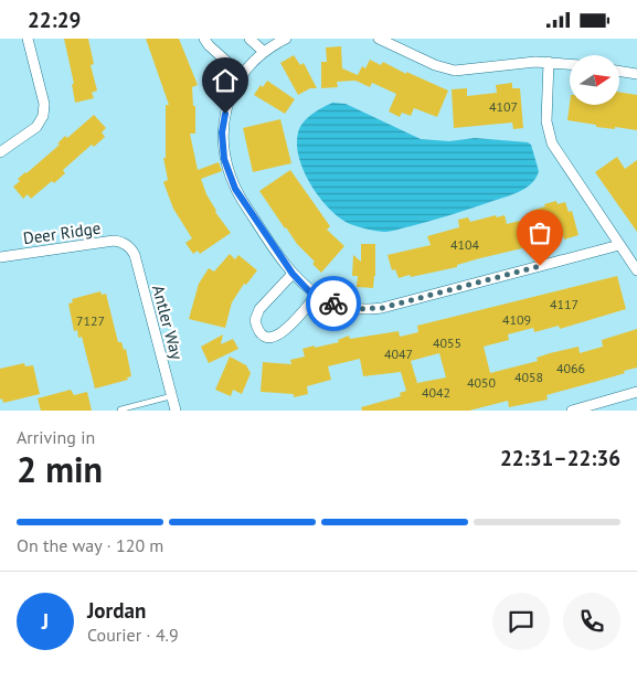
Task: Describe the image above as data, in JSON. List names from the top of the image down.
{
  "streets": {
    "street": ["Deer Ridge", "Antler Way"]
  },
  "crossings": [
    ["Deer Ridge", "Antler Way"]
  ],
  "house_numbers": [
    "4107",
    "4104",
    "4117",
    "4109",
    "7127",
    "4055",
    "4047",
    "4066",
    "4058",
    "4050",
    "4042"
  ],
  "north": "right",
  "page": {
    "status": "22:29",
    "heading": ["2 min", "Arriving in", "22:31–22:36"],
    "panel": ["Jordan", "Courier · 4.9"],
    "bar": "On the way · 120 m",
    "round": "J"
  }
}
